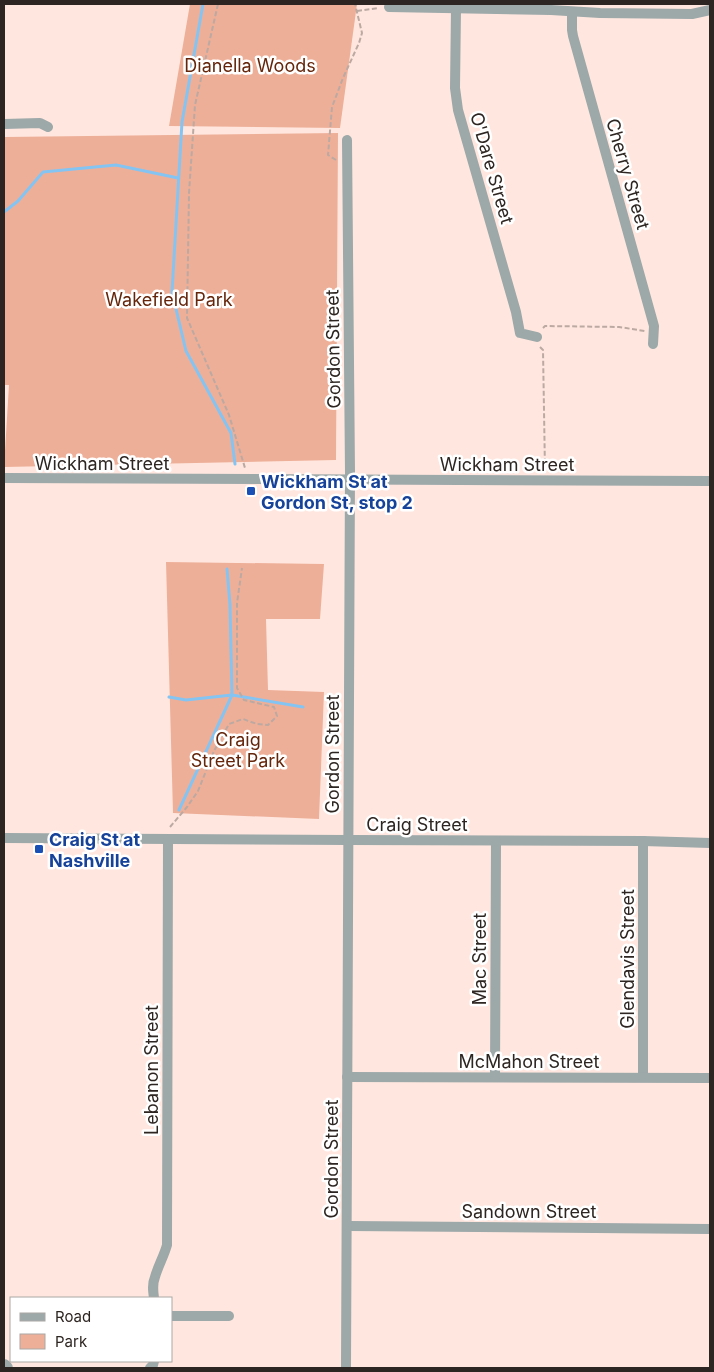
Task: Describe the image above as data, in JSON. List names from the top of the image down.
{
  "streets": {
    "street": [
      "O'Dare Street",
      "Cherry Street",
      "Gordon Street",
      "Wickham Street",
      "Craig Street",
      "Mac Street",
      "Glendavis Street",
      "McMahon Street",
      "Lebanon Street",
      "Sandown Street"
    ]
  },
  "crossings": [
    ["Gordon Street", "Wickham Street"],
    ["Gordon Street", "Craig Street"],
    ["Gordon Street", "McMahon Street"],
    ["Gordon Street", "Sandown Street"],
    ["Craig Street", "Mac Street"],
    ["Craig Street", "Glendavis Street"],
    ["Craig Street", "Lebanon Street"],
    ["Mac Street", "McMahon Street"],
    ["Glendavis Street", "McMahon Street"]
  ],
  "parks": ["Dianella Woods", "Wakefield Park", "Craig Street Park"],
  "places": {
    "transit": ["Wickham St at Gordon St, stop 2", "Craig St at Nashville"]
  },
  "legend": ["Road", "Park"]
}
